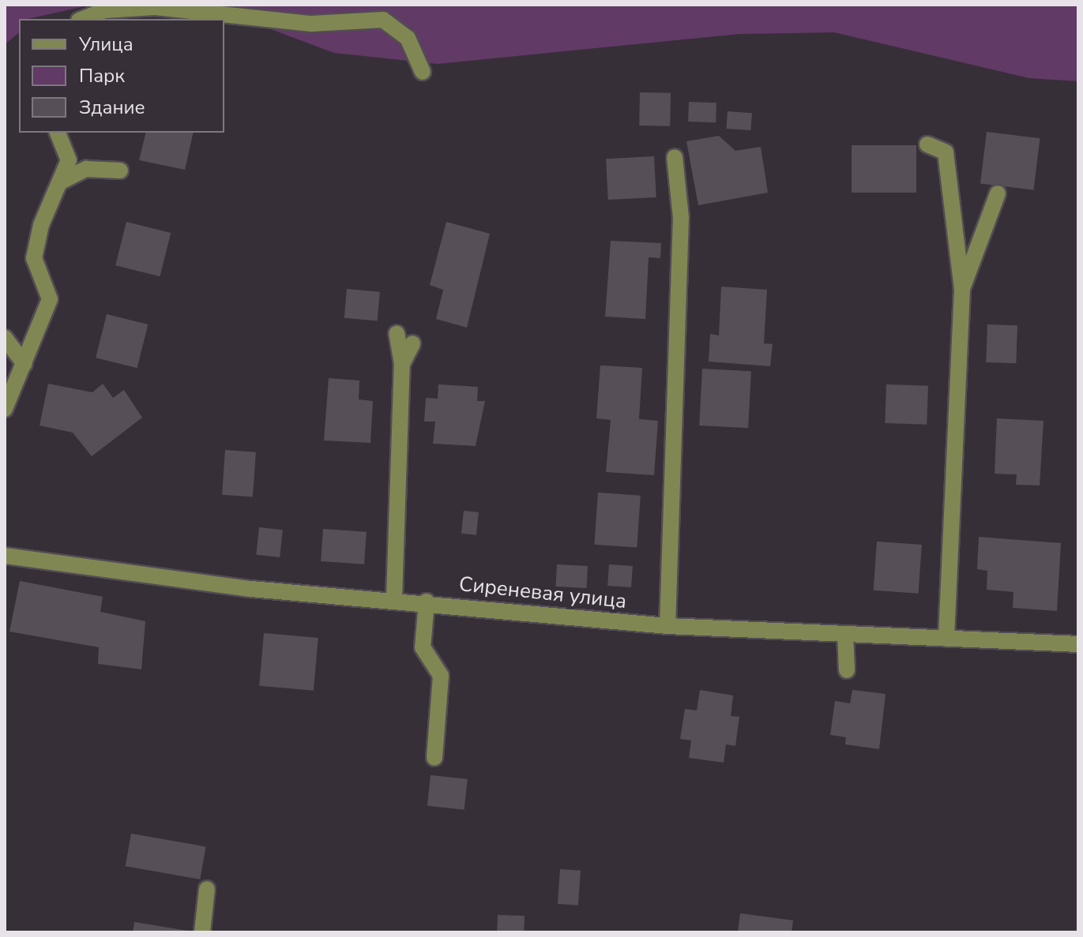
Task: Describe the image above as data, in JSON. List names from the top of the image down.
{
  "streets": {
    "street": ["Сиреневая улица"]
  },
  "legend": ["Улица", "Парк", "Здание"]
}
